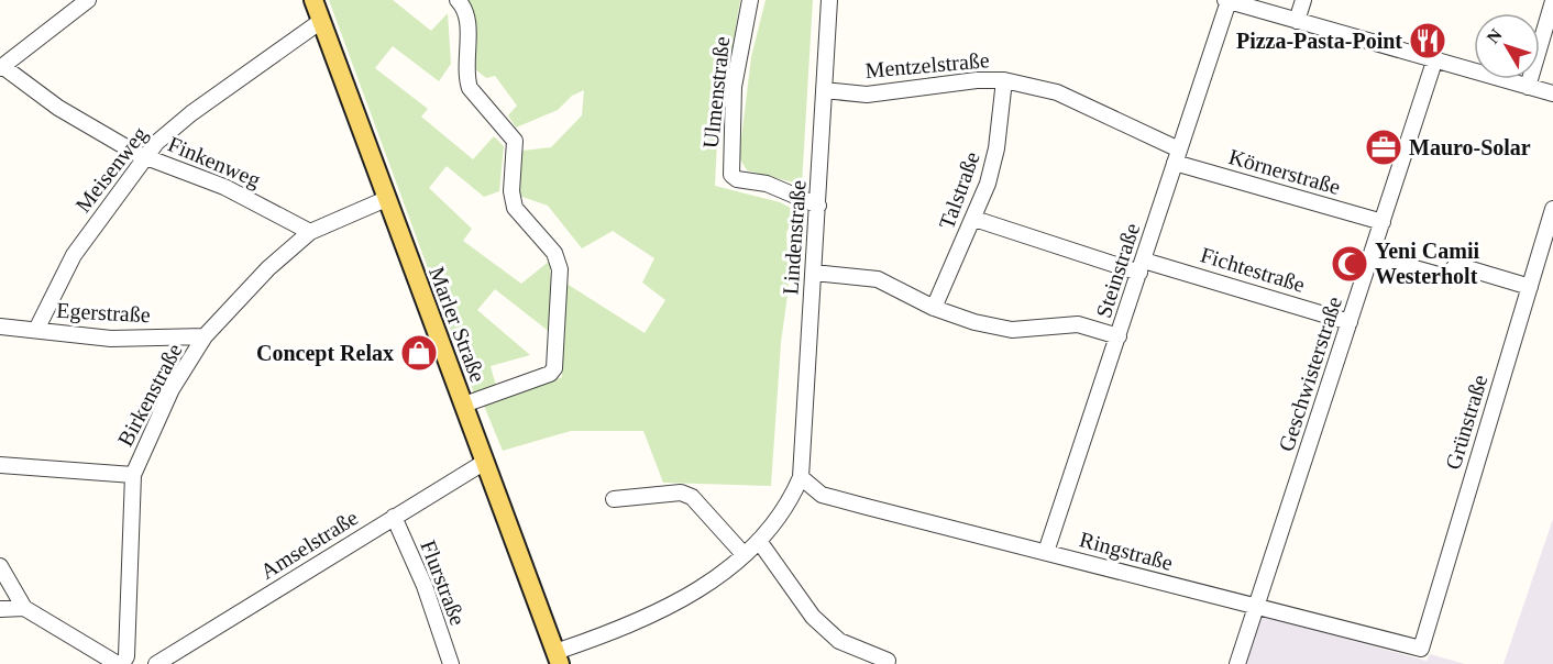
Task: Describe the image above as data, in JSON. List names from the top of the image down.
{
  "streets": {
    "main road": ["Marler Straße"],
    "street": [
      "Mentzelstraße",
      "Ulmenstraße",
      "Finkenweg",
      "Meisenweg",
      "Körnerstraße",
      "Talstraße",
      "Lindenstraße",
      "Fichtestraße",
      "Steinstraße",
      "Egerstraße",
      "Geschwisterstraße",
      "Birkenstraße",
      "Grünstraße",
      "Amselstraße",
      "Ringstraße",
      "Flurstraße"
    ]
  },
  "crossings": [
    ["Mentzelstraße", "Körnerstraße"],
    ["Mentzelstraße", "Talstraße"],
    ["Mentzelstraße", "Lindenstraße"],
    ["Mentzelstraße", "Steinstraße"],
    ["Ulmenstraße", "Lindenstraße"],
    ["Finkenweg", "Meisenweg"],
    ["Finkenweg", "Birkenstraße"],
    ["Meisenweg", "Egerstraße"],
    ["Meisenweg", "Marler Straße"],
    ["Körnerstraße", "Steinstraße"],
    ["Körnerstraße", "Geschwisterstraße"],
    ["Talstraße", "Fichtestraße"],
    ["Lindenstraße", "Marler Straße"],
    ["Lindenstraße", "Ringstraße"],
    ["Fichtestraße", "Steinstraße"],
    ["Fichtestraße", "Geschwisterstraße"],
    ["Steinstraße", "Ringstraße"],
    ["Egerstraße", "Birkenstraße"],
    ["Marler Straße", "Birkenstraße"],
    ["Marler Straße", "Amselstraße"],
    ["Geschwisterstraße", "Ringstraße"],
    ["Grünstraße", "Ringstraße"],
    ["Amselstraße", "Flurstraße"]
  ],
  "places": {
    "restaurant": ["Pizza-Pasta-Point"],
    "office": ["Mauro-Solar"],
    "mosque": ["Yeni Camii Westerholt"],
    "shop": ["Concept Relax"]
  },
  "north": "top left"
}
